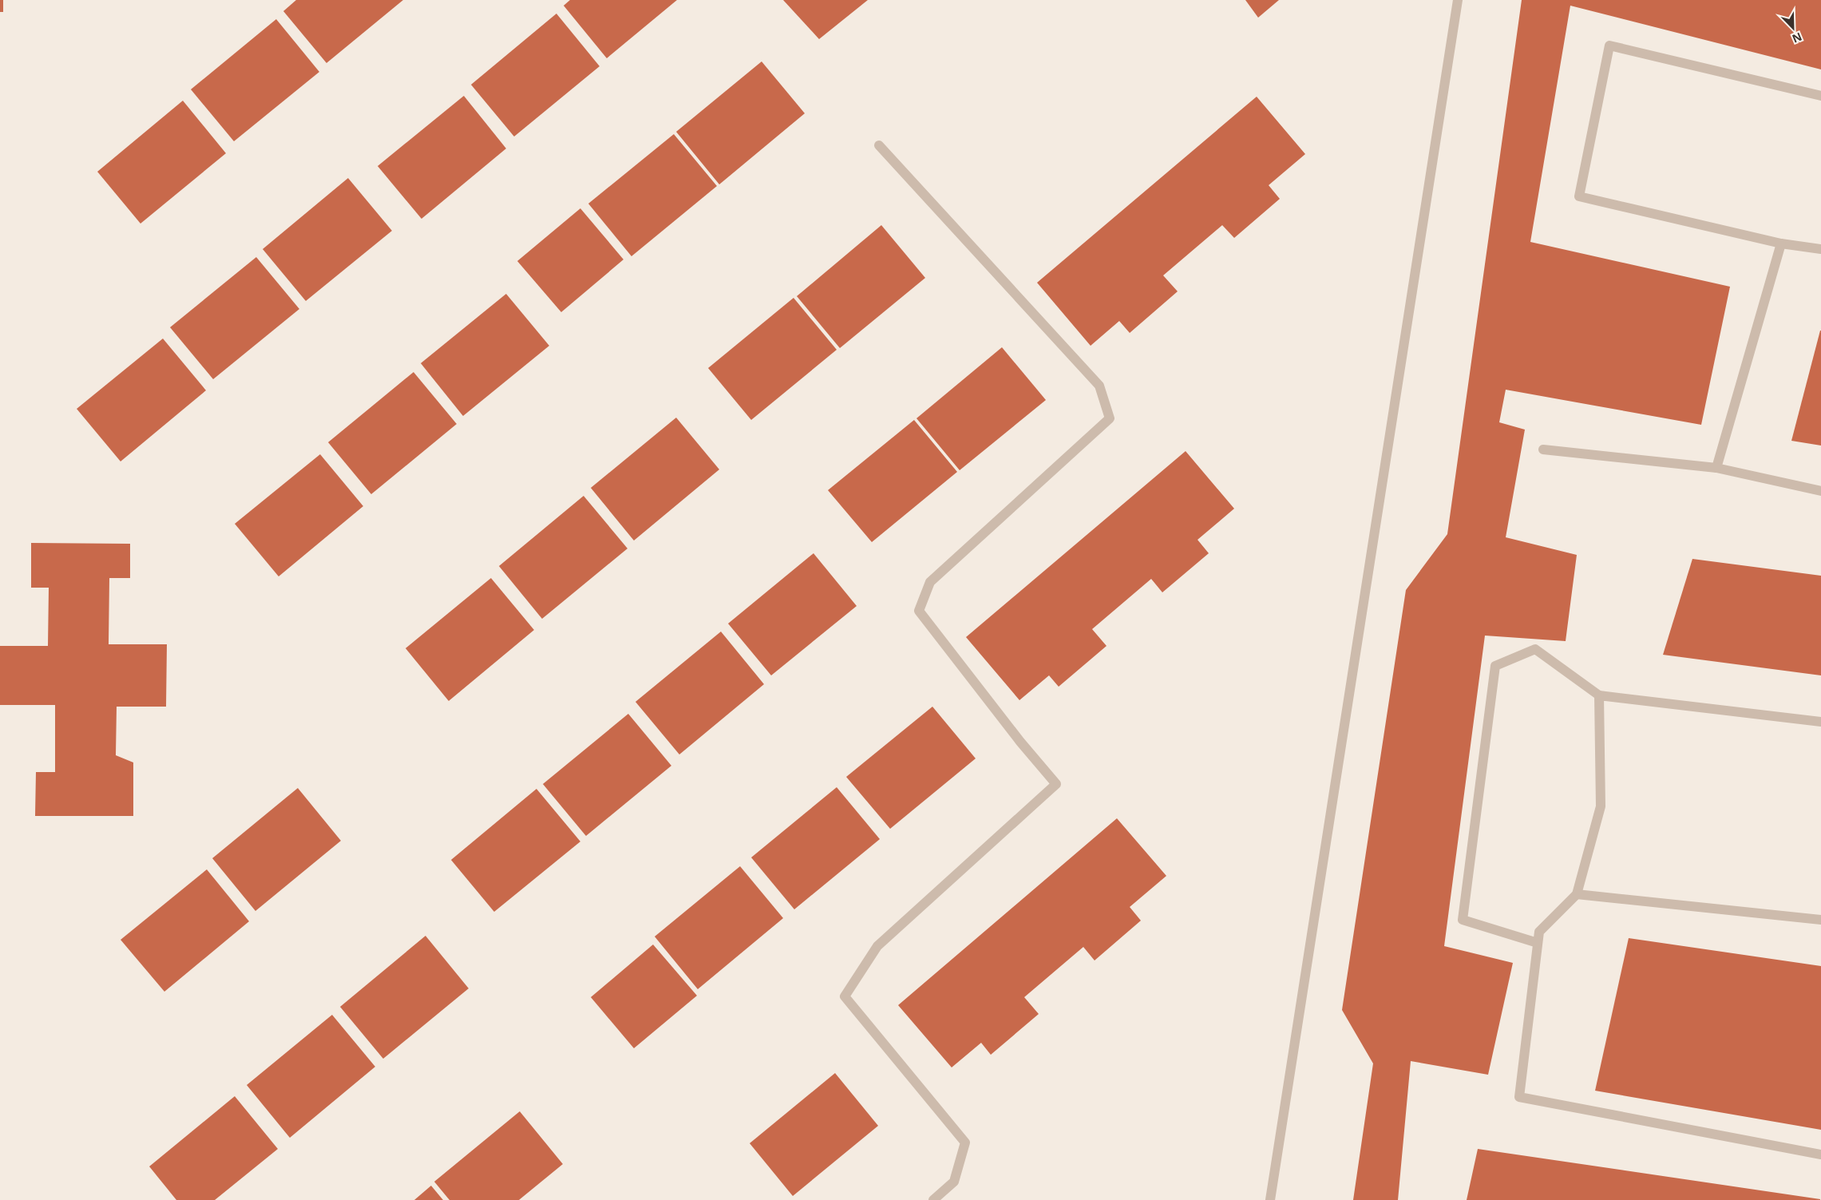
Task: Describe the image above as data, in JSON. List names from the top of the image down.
{
  "north": "bottom right"
}
